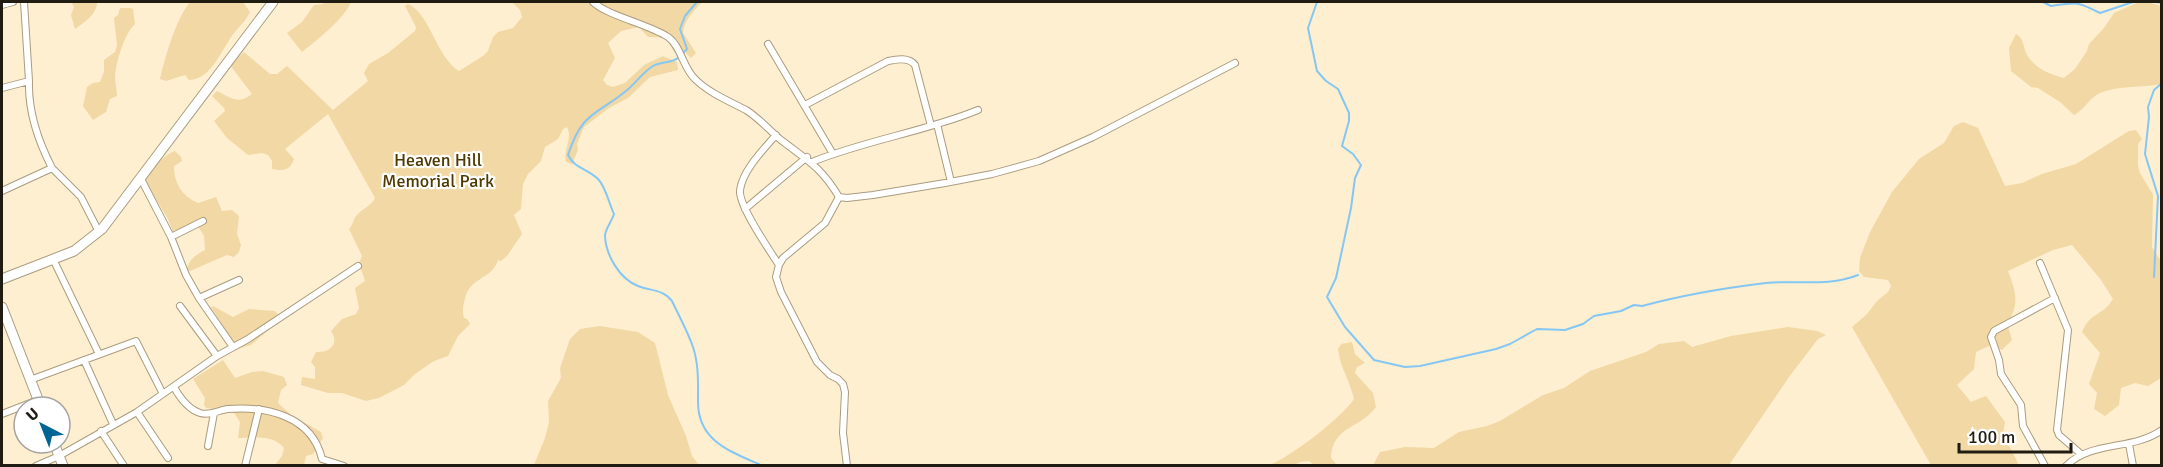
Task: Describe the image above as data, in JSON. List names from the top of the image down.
{
  "parks": ["Heaven Hill Memorial Park"],
  "scale_bar": "100 m",
  "north": "top left"
}
